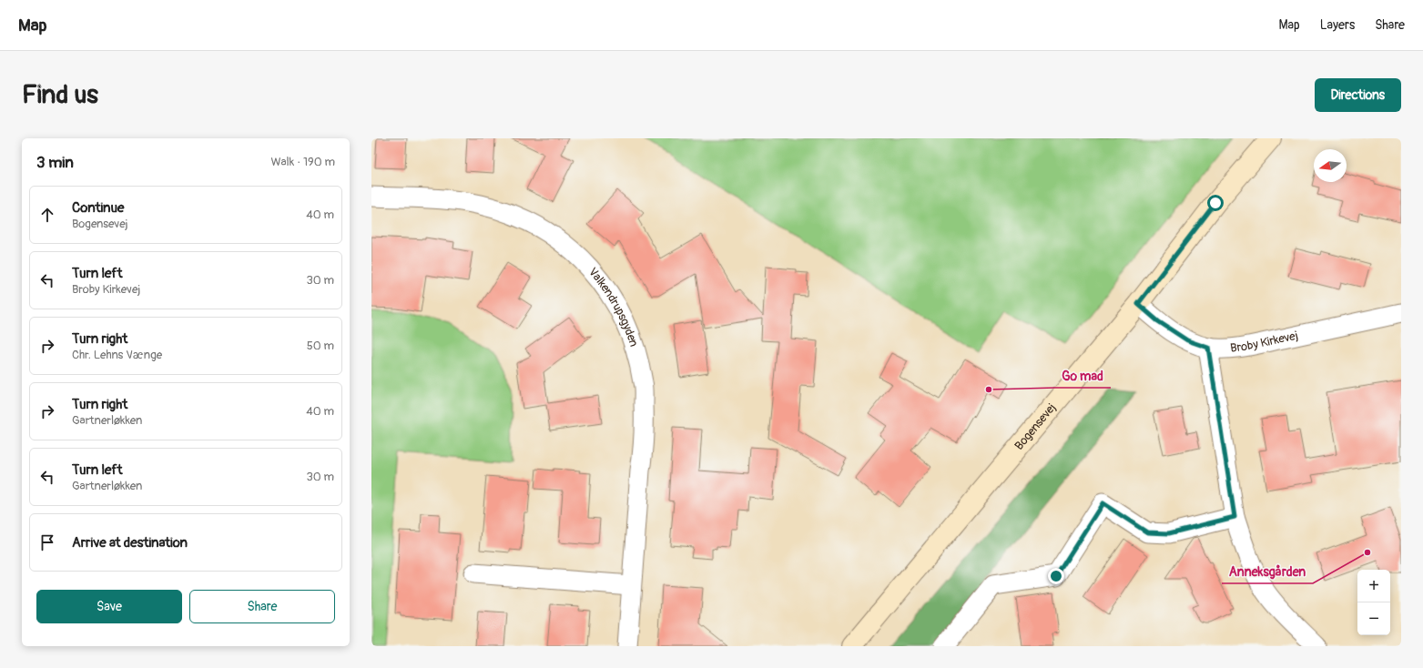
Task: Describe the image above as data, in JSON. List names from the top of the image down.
{
  "streets": {
    "main road": ["Bogensevej"],
    "street": ["Valkendrupsgyden", "Broby Kirkevej"]
  },
  "crossings": [
    ["Broby Kirkevej", "Bogensevej"]
  ],
  "places": ["Go mad", "Anneksgården"],
  "north": "left",
  "page": {
    "header": "Map",
    "nav": ["Map", "Layers", "Share"],
    "buttons": [
      "Directions",
      ["Save", "Share"]
    ],
    "title": "Find us",
    "heading": ["3 min", "Walk · 190 m"],
    "list": [
      ["Continue", "Bogensevej", "40 m"],
      ["Turn left", "Broby Kirkevej", "30 m"],
      ["Turn right", "Chr. Lehns Vænge", "50 m"],
      ["Turn right", "Gartnerløkken", "40 m"],
      ["Turn left", "Gartnerløkken", "30 m"],
      "Arrive at destination"
    ],
    "map_buttons": ["+", "−"]
  }
}
